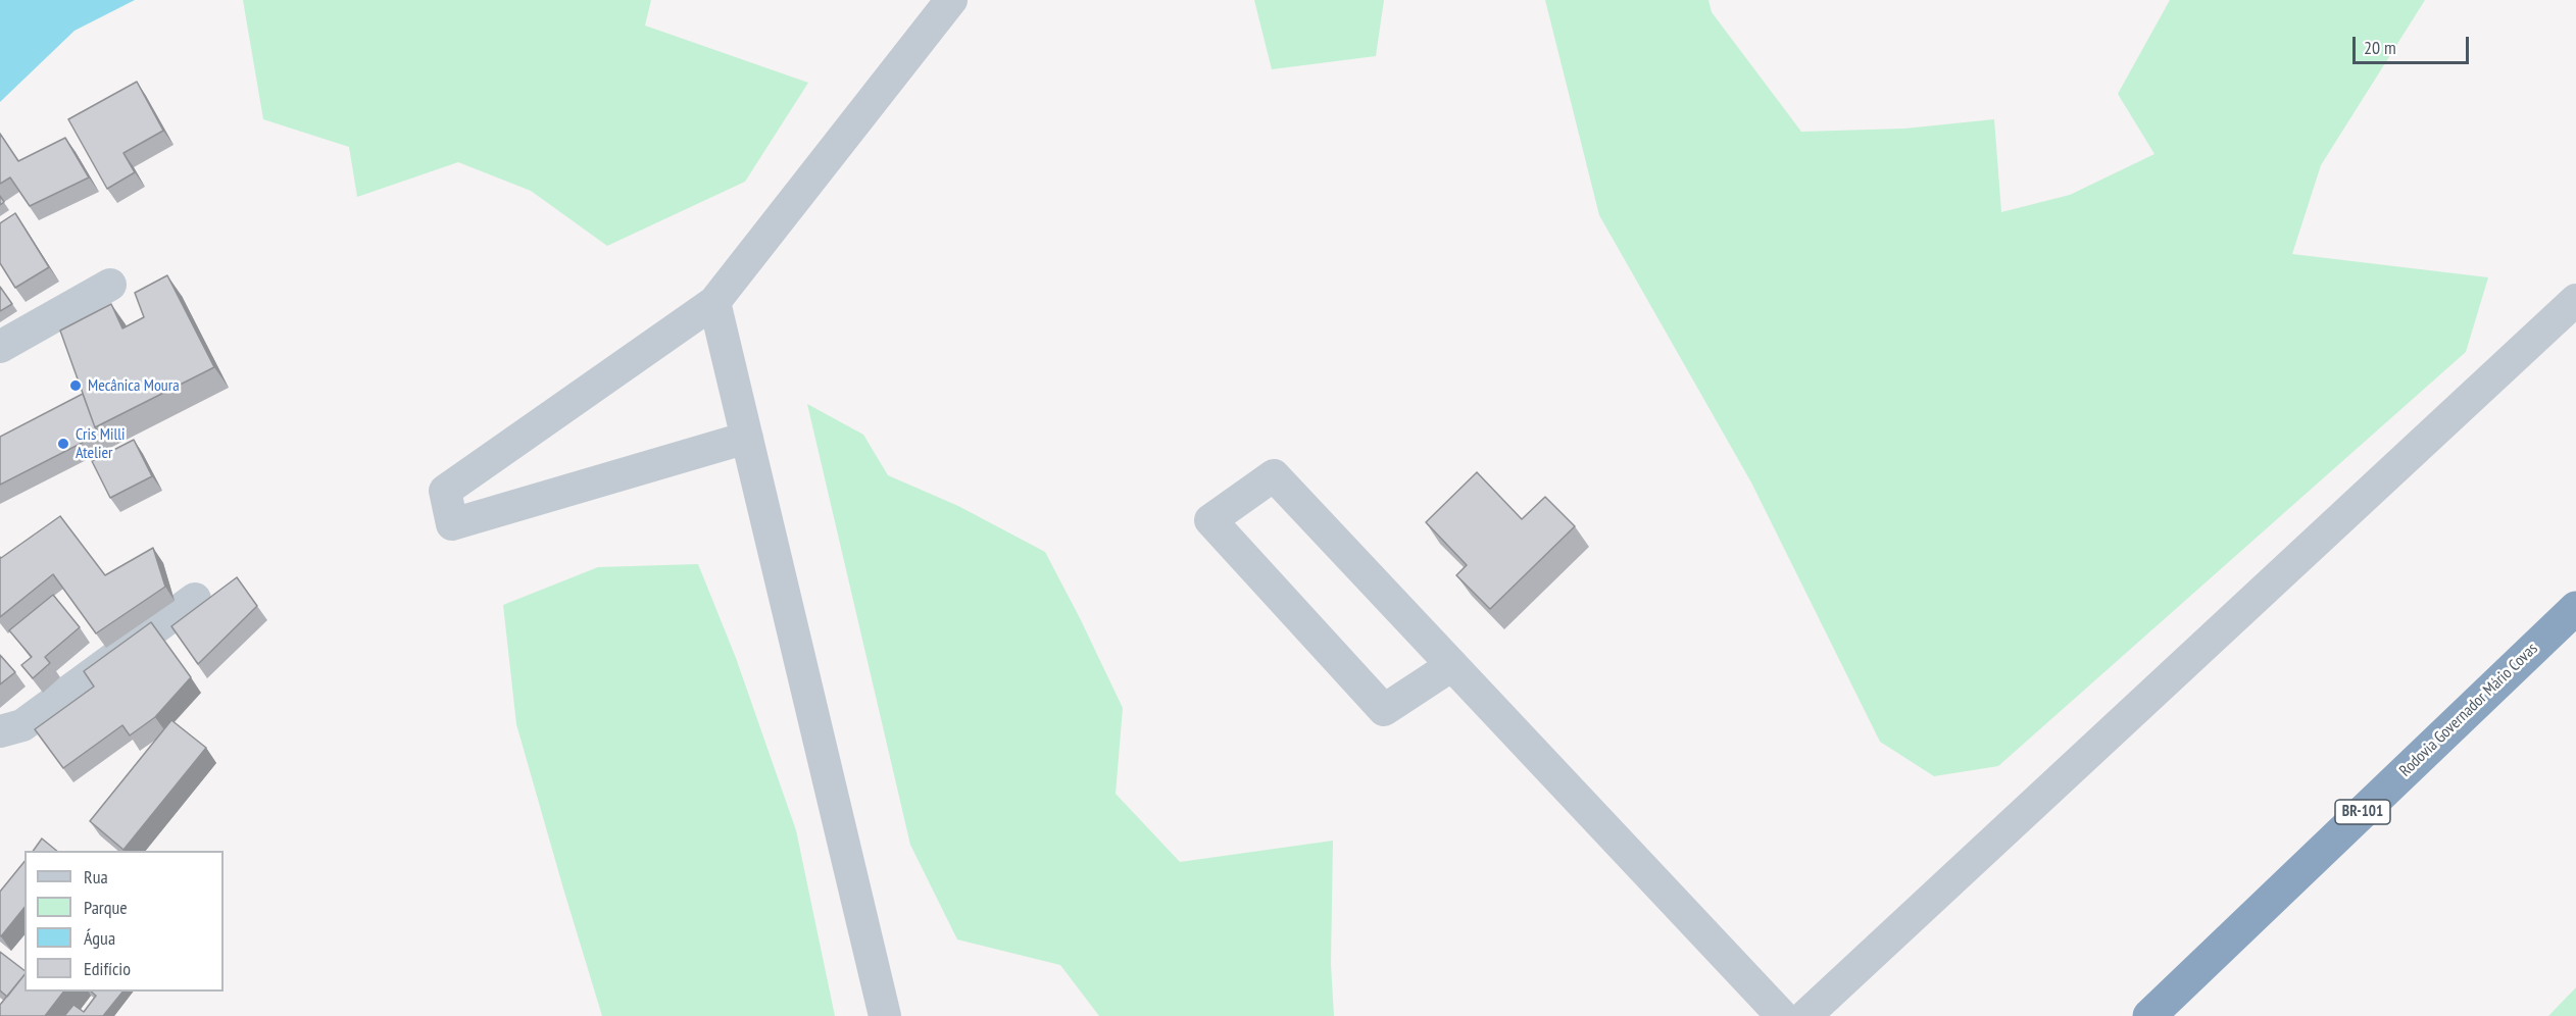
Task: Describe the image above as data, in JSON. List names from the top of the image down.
{
  "streets": {
    "highway": ["Rodovia Governador Mário Covas", "BR-101"]
  },
  "places": ["Mecânica Moura", "Cris Milli Atelier"],
  "legend": [
    "Rua",
    "Parque",
    "Água",
    "Edifício"
  ],
  "scale_bar": "20 m"
}
